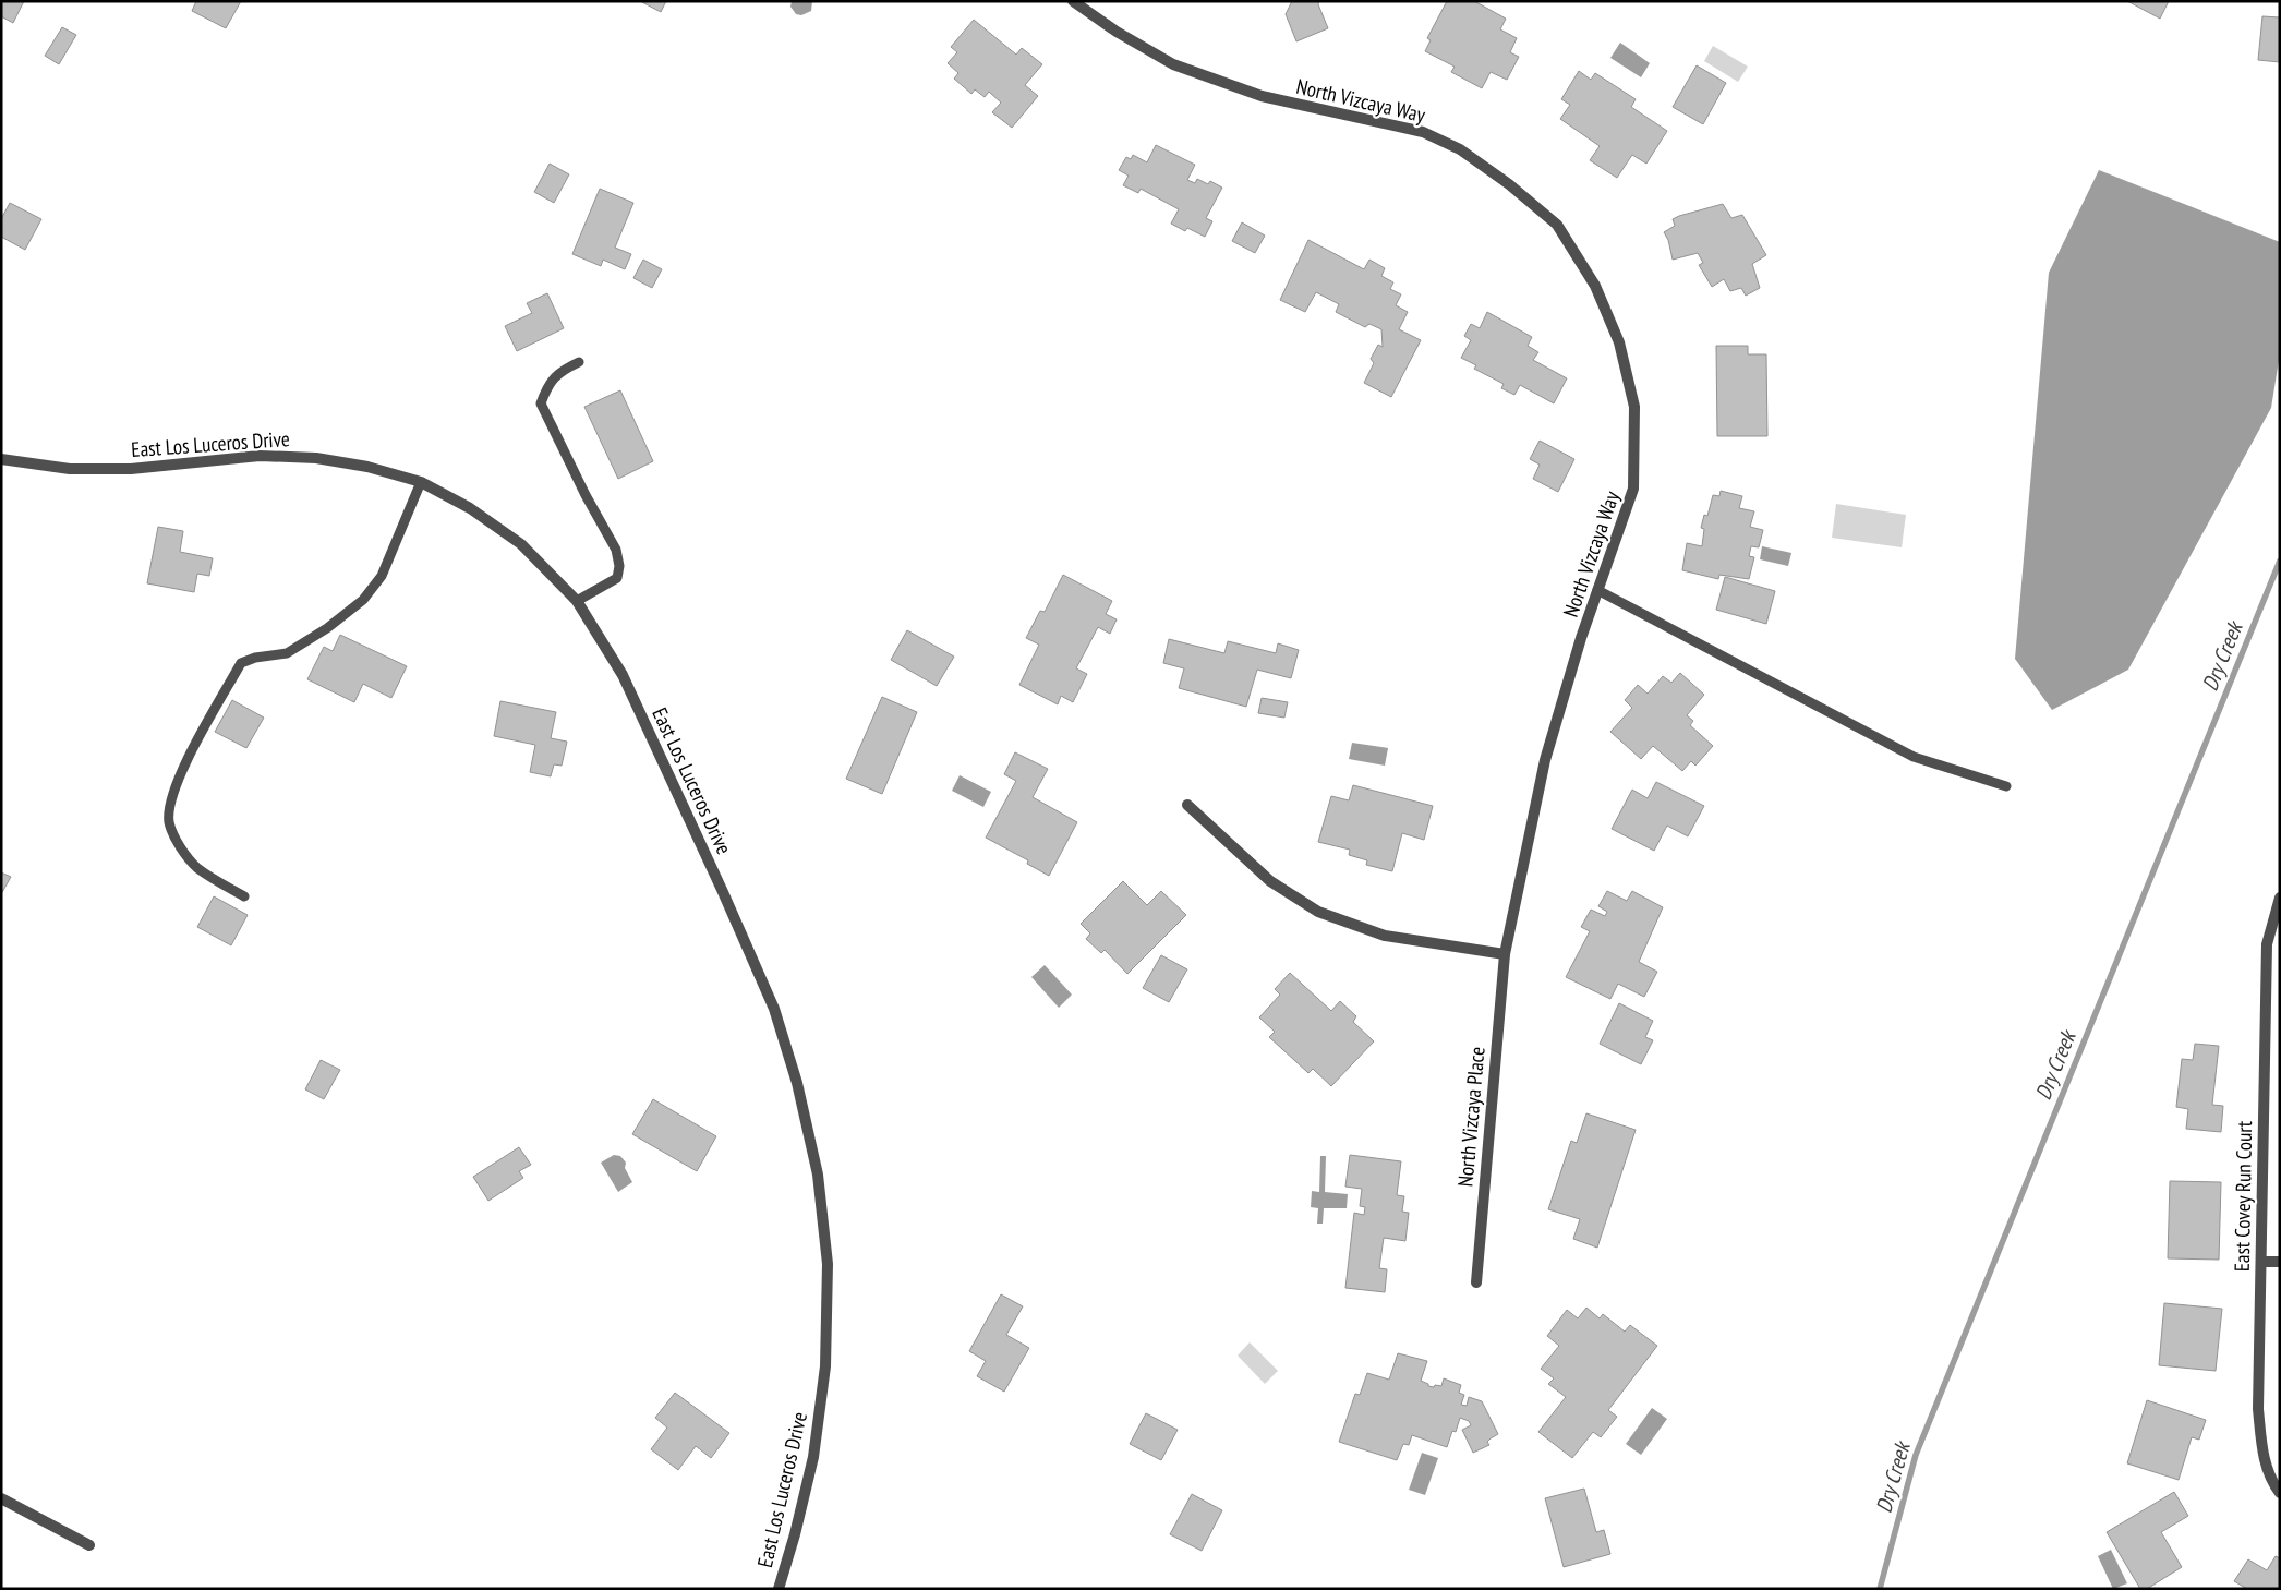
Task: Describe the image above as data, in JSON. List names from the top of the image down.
{
  "streets": {
    "street": [
      "North Vizcaya Way",
      "East Los Luceros Drive",
      "North Vizcaya Place",
      "East Covey Run Court"
    ]
  },
  "crossings": [
    ["North Vizcaya Way", "North Vizcaya Place"]
  ],
  "water": ["Dry Creek"]
}
